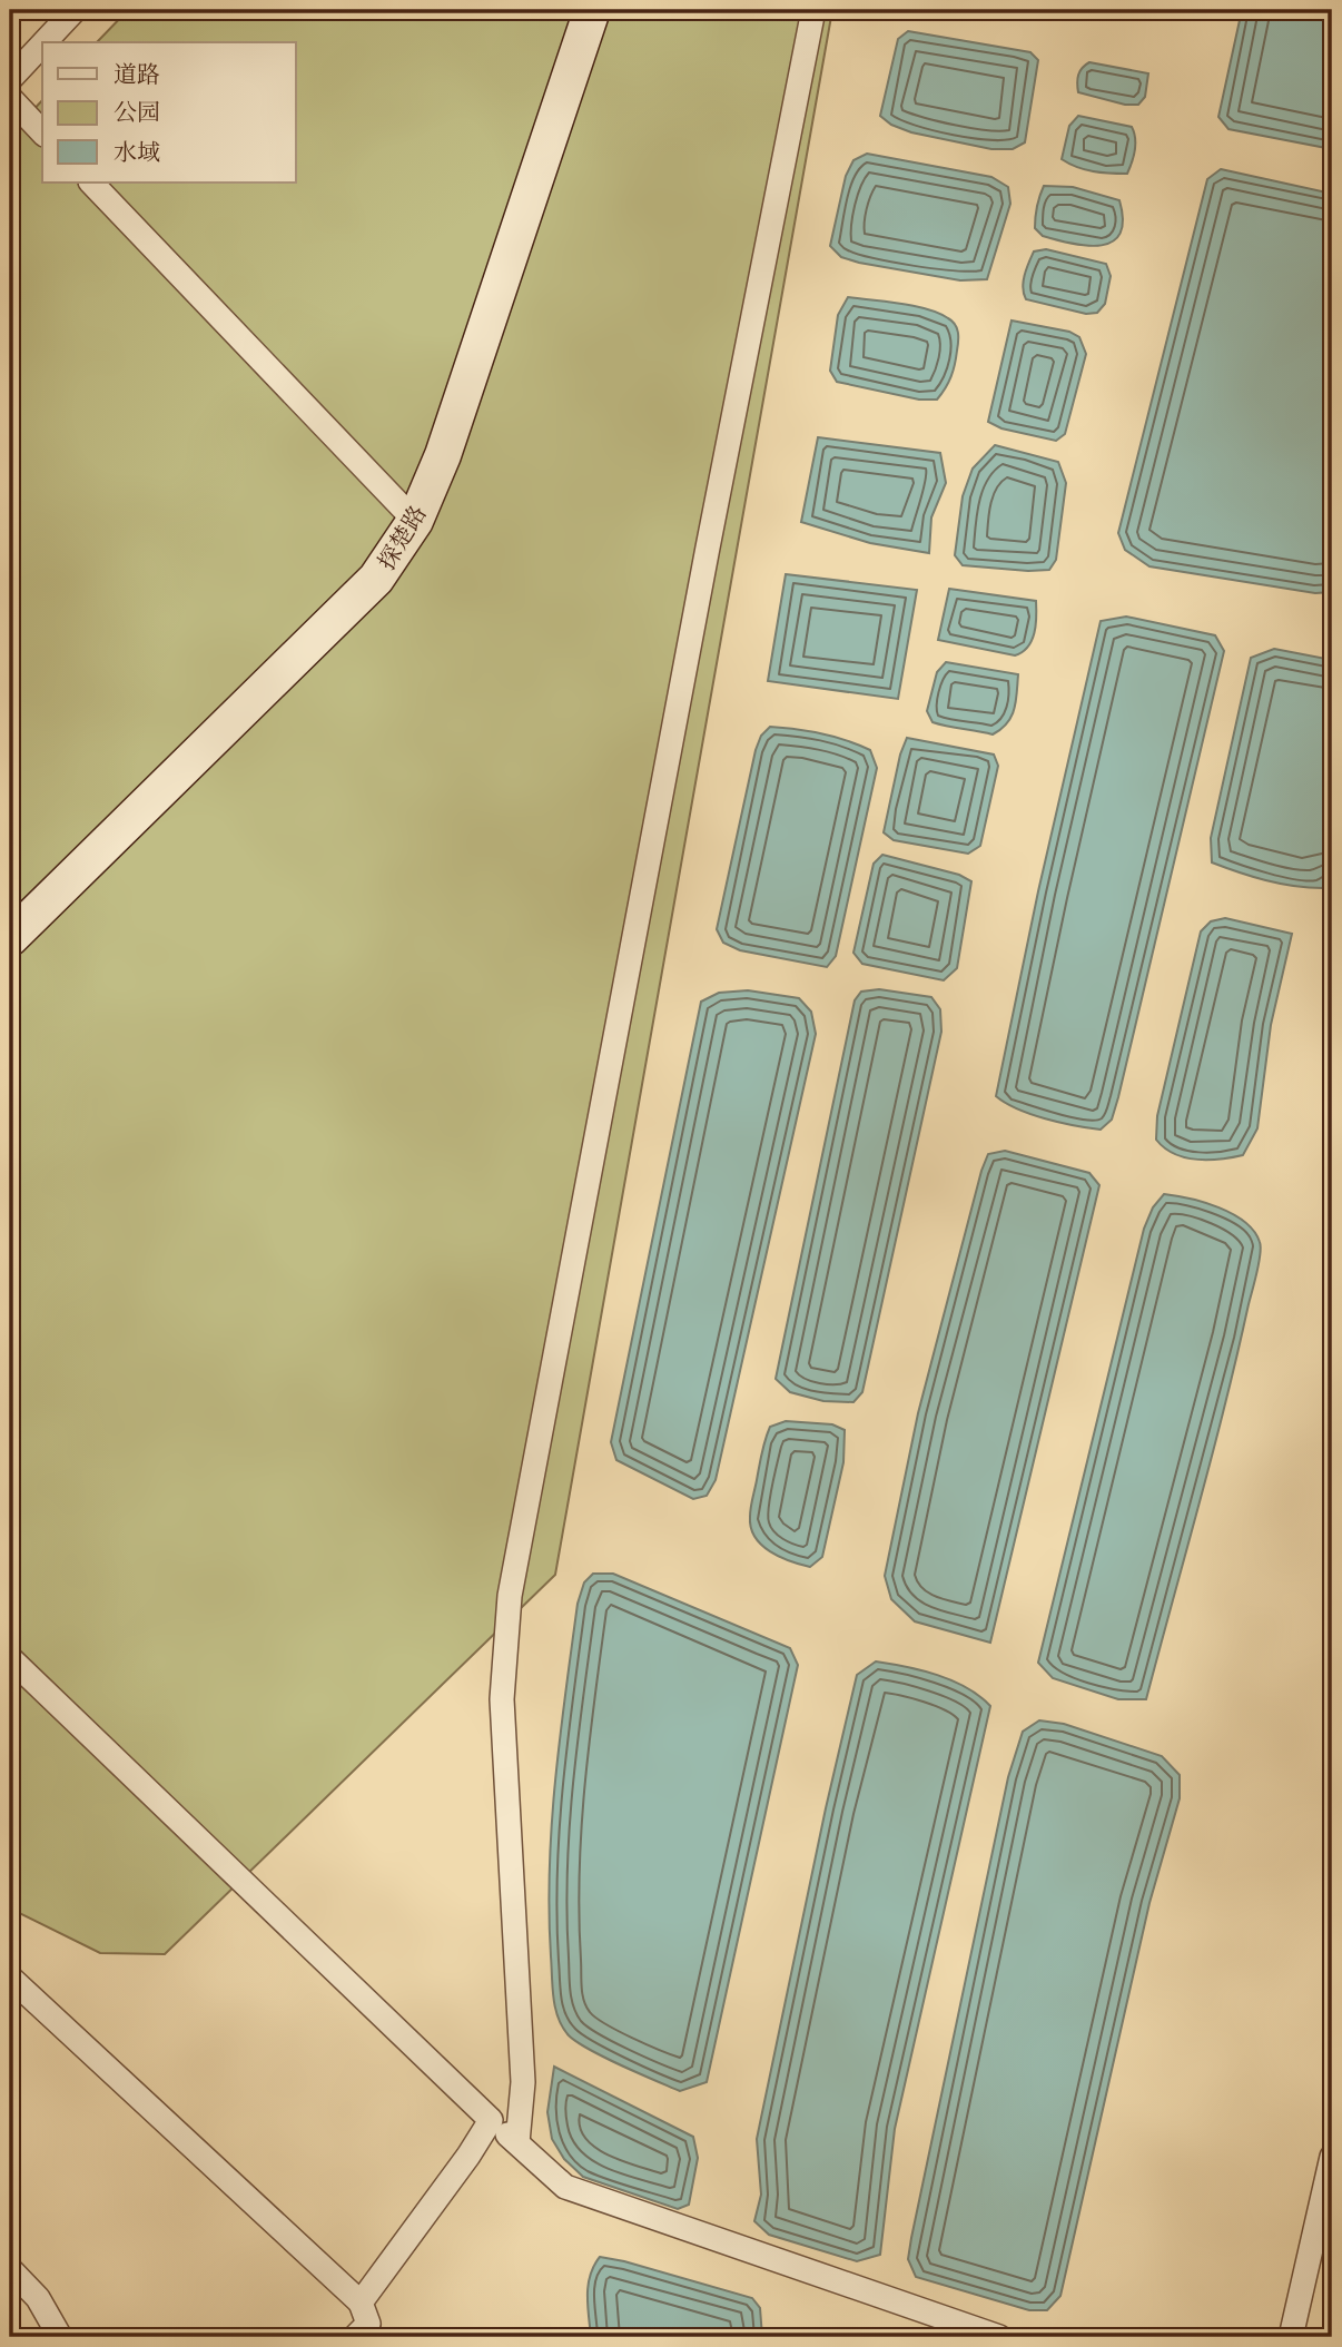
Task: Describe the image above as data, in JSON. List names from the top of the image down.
{
  "streets": {
    "main road": ["探楚路"]
  },
  "legend": ["道路", "公园", "水域"]
}
